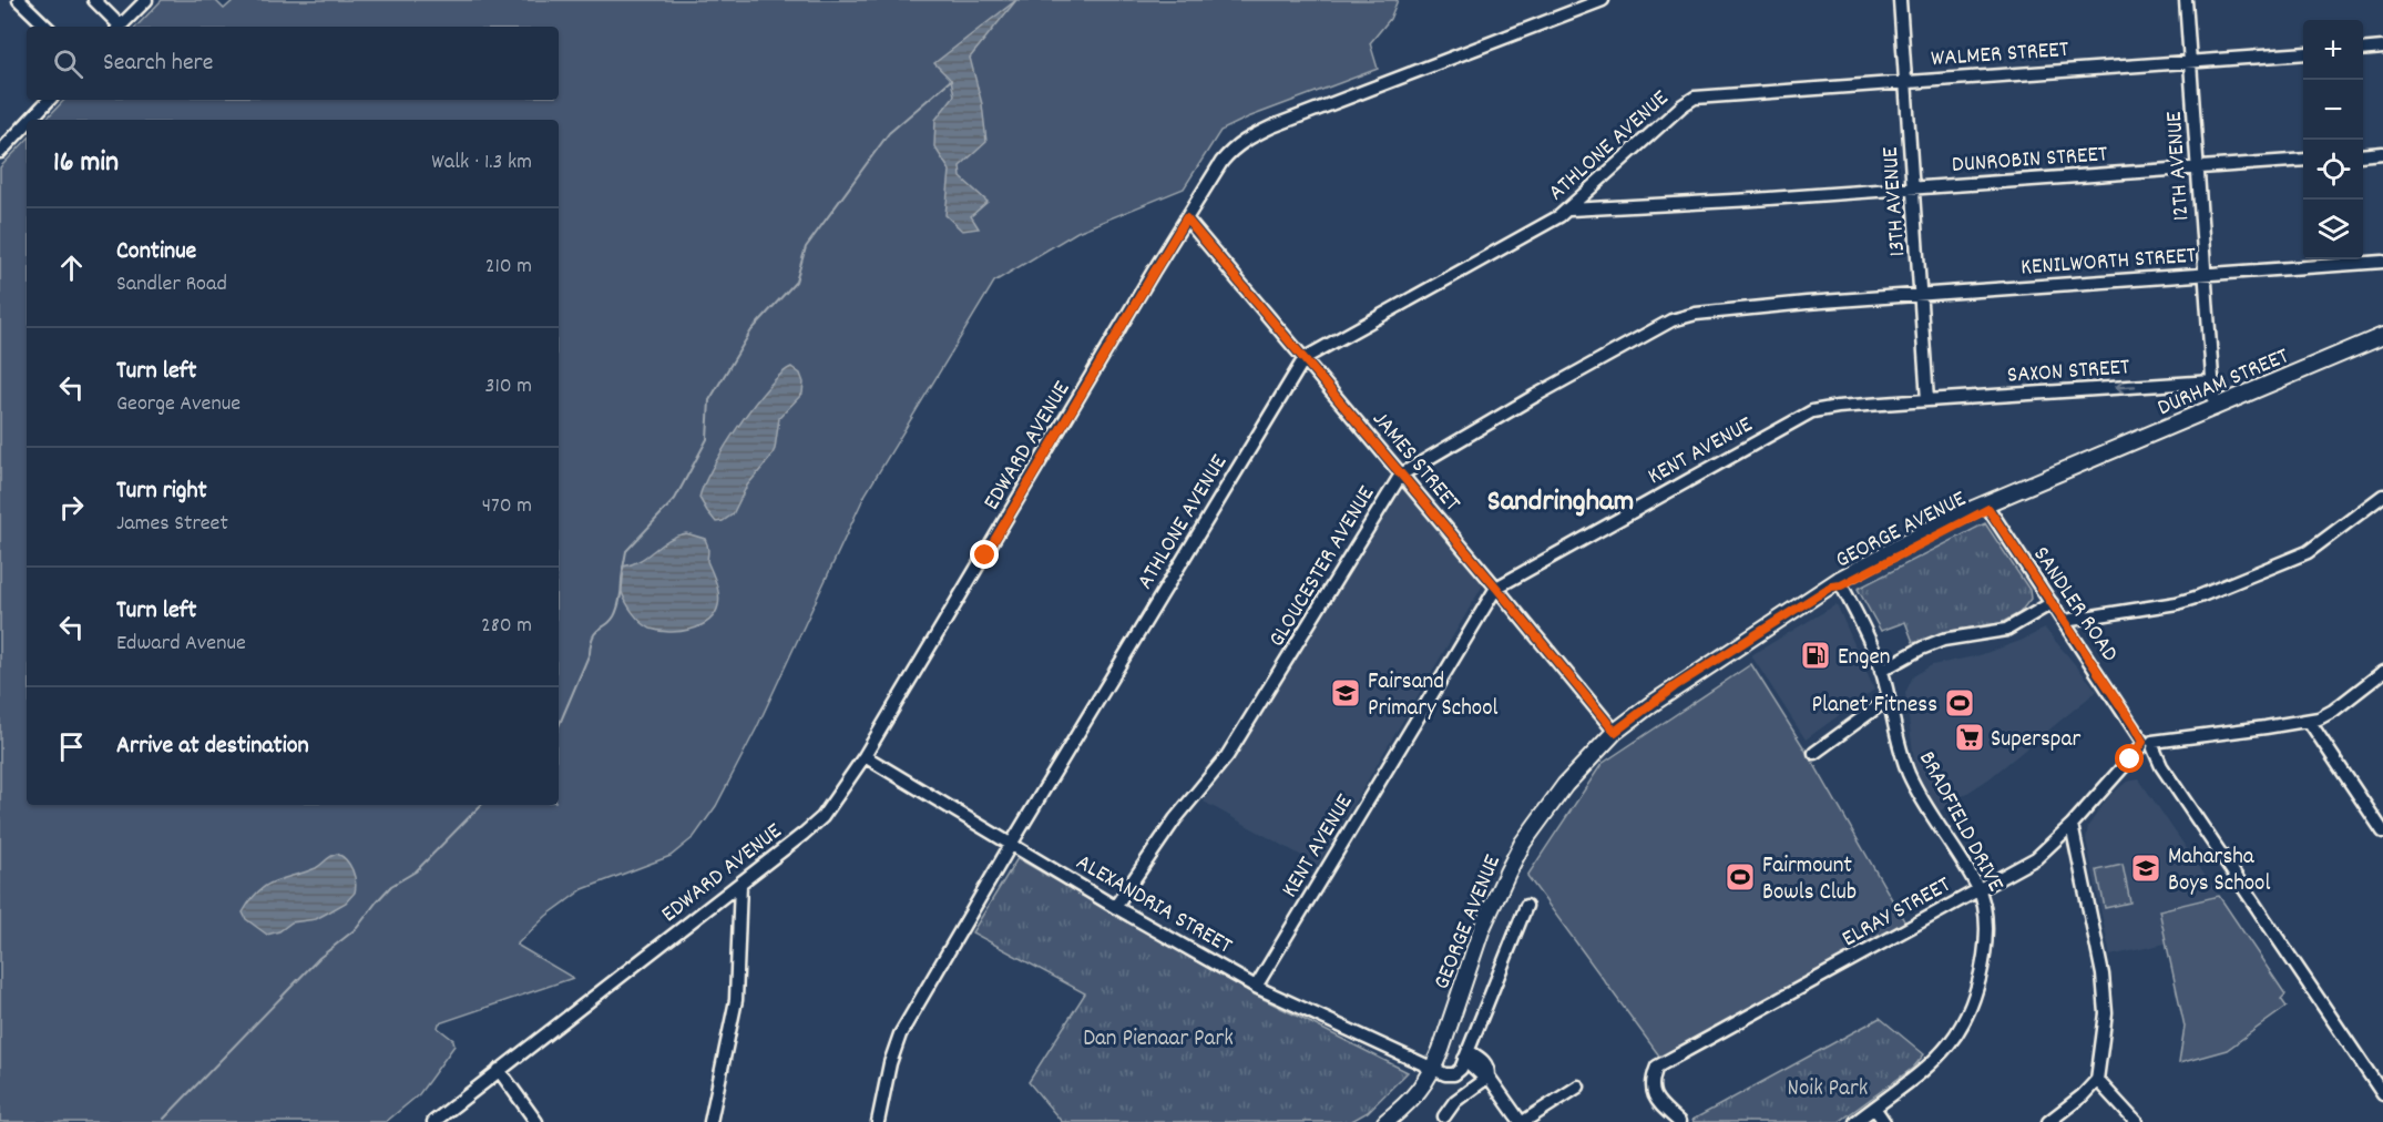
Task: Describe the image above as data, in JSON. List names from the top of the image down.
{
  "streets": {
    "main road": ["DURHAM STREET", "GEORGE AVENUE"],
    "street": [
      "WALMER STREET",
      "ATHLONE AVENUE",
      "DUNROBIN STREET",
      "12TH AVENUE",
      "13TH AVENUE",
      "KENILWORTH STREET",
      "SAXON STREET",
      "EDWARD AVENUE",
      "KENT AVENUE",
      "JAMES STREET",
      "GLOUCESTER AVENUE",
      "SANDLER ROAD",
      "BRADFIELD DRIVE",
      "ALEXANDRIA STREET",
      "ELRAY STREET"
    ]
  },
  "crossings": [
    ["WALMER STREET", "ATHLONE AVENUE"],
    ["WALMER STREET", "12TH AVENUE"],
    ["WALMER STREET", "13TH AVENUE"],
    ["ATHLONE AVENUE", "DUNROBIN STREET"],
    ["ATHLONE AVENUE", "JAMES STREET"],
    ["ATHLONE AVENUE", "ALEXANDRIA STREET"],
    ["DUNROBIN STREET", "12TH AVENUE"],
    ["DUNROBIN STREET", "13TH AVENUE"],
    ["12TH AVENUE", "KENILWORTH STREET"],
    ["12TH AVENUE", "SAXON STREET"],
    ["12TH AVENUE", "DURHAM STREET"],
    ["13TH AVENUE", "KENILWORTH STREET"],
    ["13TH AVENUE", "SAXON STREET"],
    ["13TH AVENUE", "KENT AVENUE"],
    ["KENILWORTH STREET", "GLOUCESTER AVENUE"],
    ["SAXON STREET", "KENT AVENUE"],
    ["DURHAM STREET", "GEORGE AVENUE"],
    ["DURHAM STREET", "SANDLER ROAD"],
    ["EDWARD AVENUE", "JAMES STREET"],
    ["EDWARD AVENUE", "ALEXANDRIA STREET"],
    ["KENT AVENUE", "JAMES STREET"],
    ["KENT AVENUE", "ALEXANDRIA STREET"],
    ["JAMES STREET", "GEORGE AVENUE"],
    ["JAMES STREET", "GLOUCESTER AVENUE"],
    ["GEORGE AVENUE", "SANDLER ROAD"],
    ["GEORGE AVENUE", "BRADFIELD DRIVE"],
    ["GEORGE AVENUE", "ALEXANDRIA STREET"],
    ["GLOUCESTER AVENUE", "ALEXANDRIA STREET"],
    ["SANDLER ROAD", "ELRAY STREET"],
    ["BRADFIELD DRIVE", "ELRAY STREET"]
  ],
  "one_way": ["SAXON STREET"],
  "districts": ["Sandringham"],
  "parks": ["Dan Pienaar Park", "Noik Park"],
  "places": {
    "fuel station": ["Engen"],
    "school or university": ["Fairsand Primary School", "Maharsha Boys School"],
    "sports": ["Planet Fitness", "Fairmount Bowls Club"],
    "supermarket": ["Superspar"]
  },
  "page": {
    "map_buttons": ["+", "−"],
    "search": "Search here",
    "heading": ["16 min", "Walk · 1.3 km"],
    "list": [
      ["Continue", "Sandler Road", "210 m"],
      ["Turn left", "George Avenue", "310 m"],
      ["Turn right", "James Street", "470 m"],
      ["Turn left", "Edward Avenue", "280 m"],
      "Arrive at destination"
    ]
  }
}
